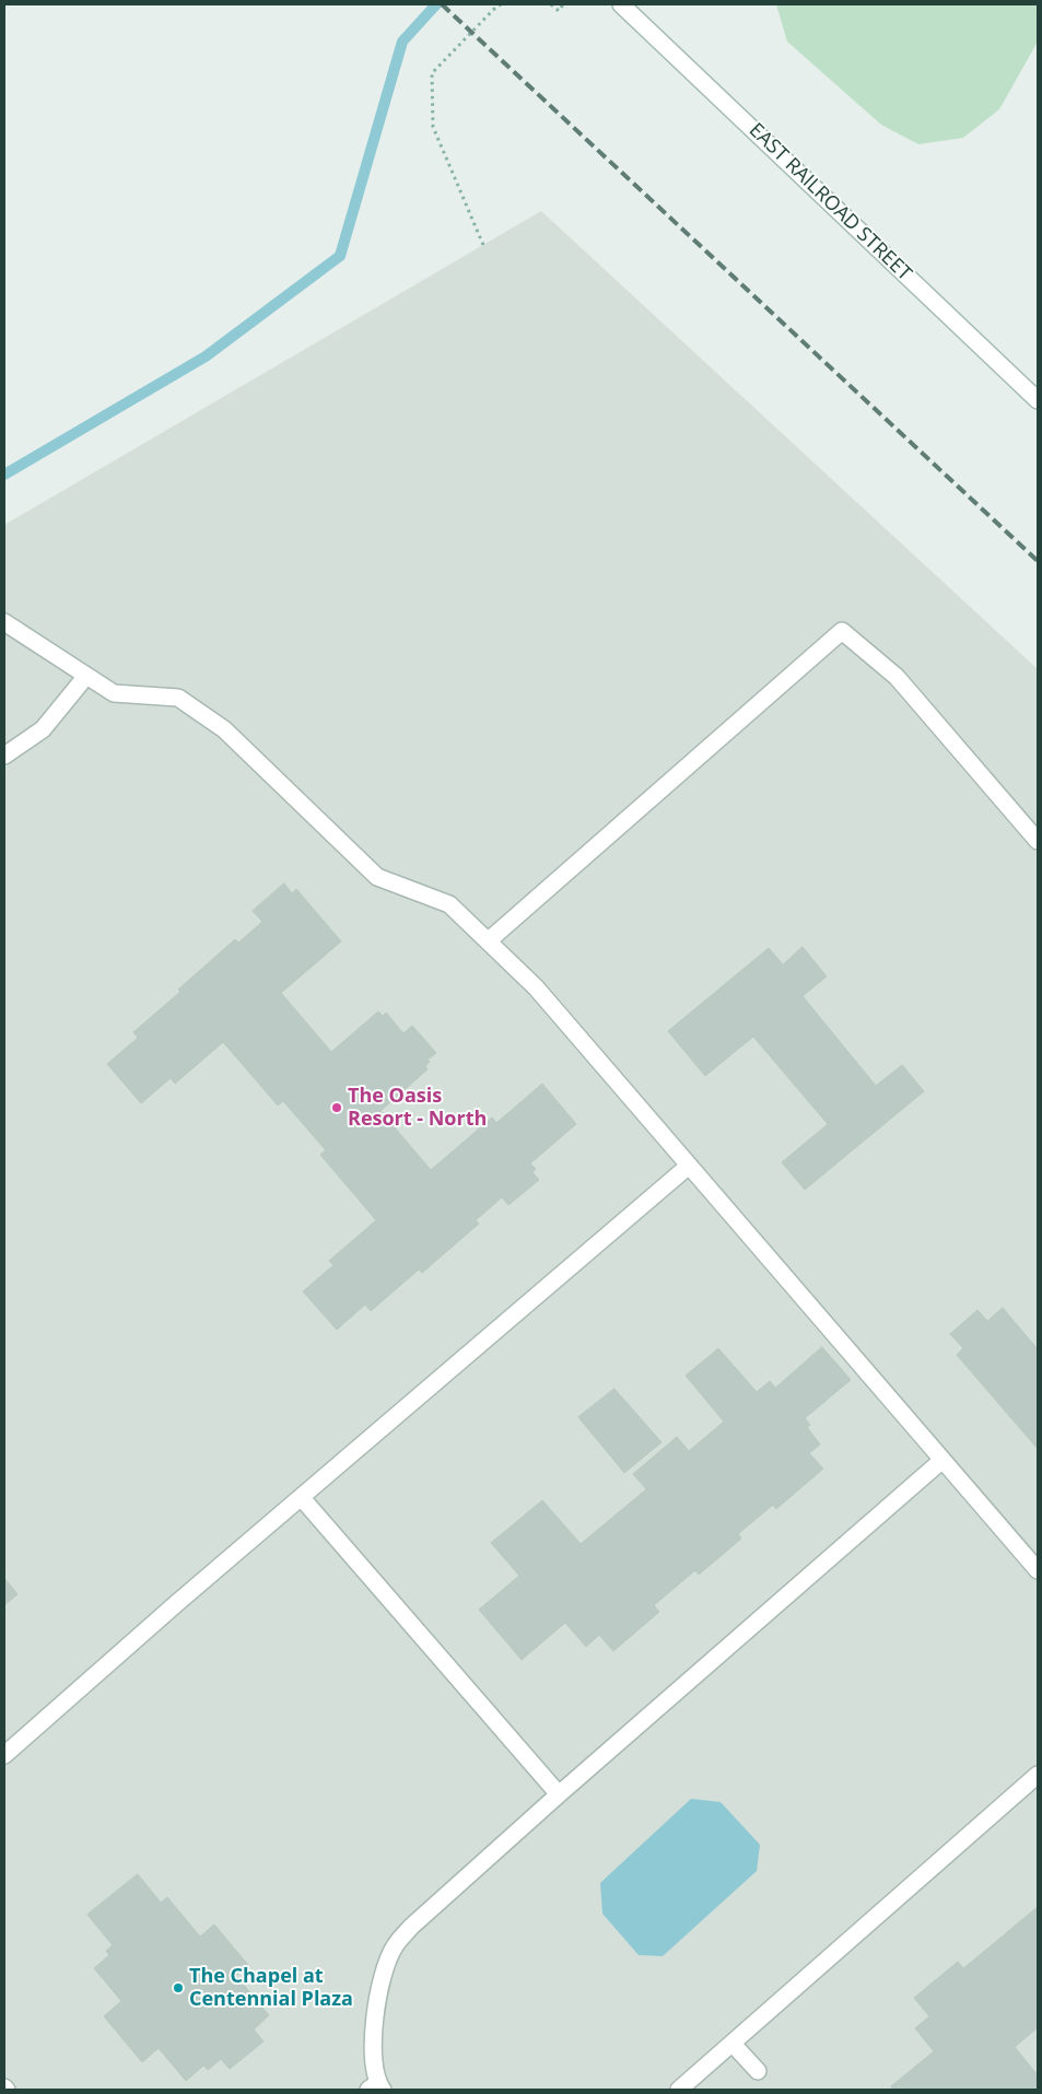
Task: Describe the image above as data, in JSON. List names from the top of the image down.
{
  "streets": {
    "street": ["EAST RAILROAD STREET"]
  },
  "places": ["The Oasis Resort - North", "The Chapel at Centennial Plaza"]
}
